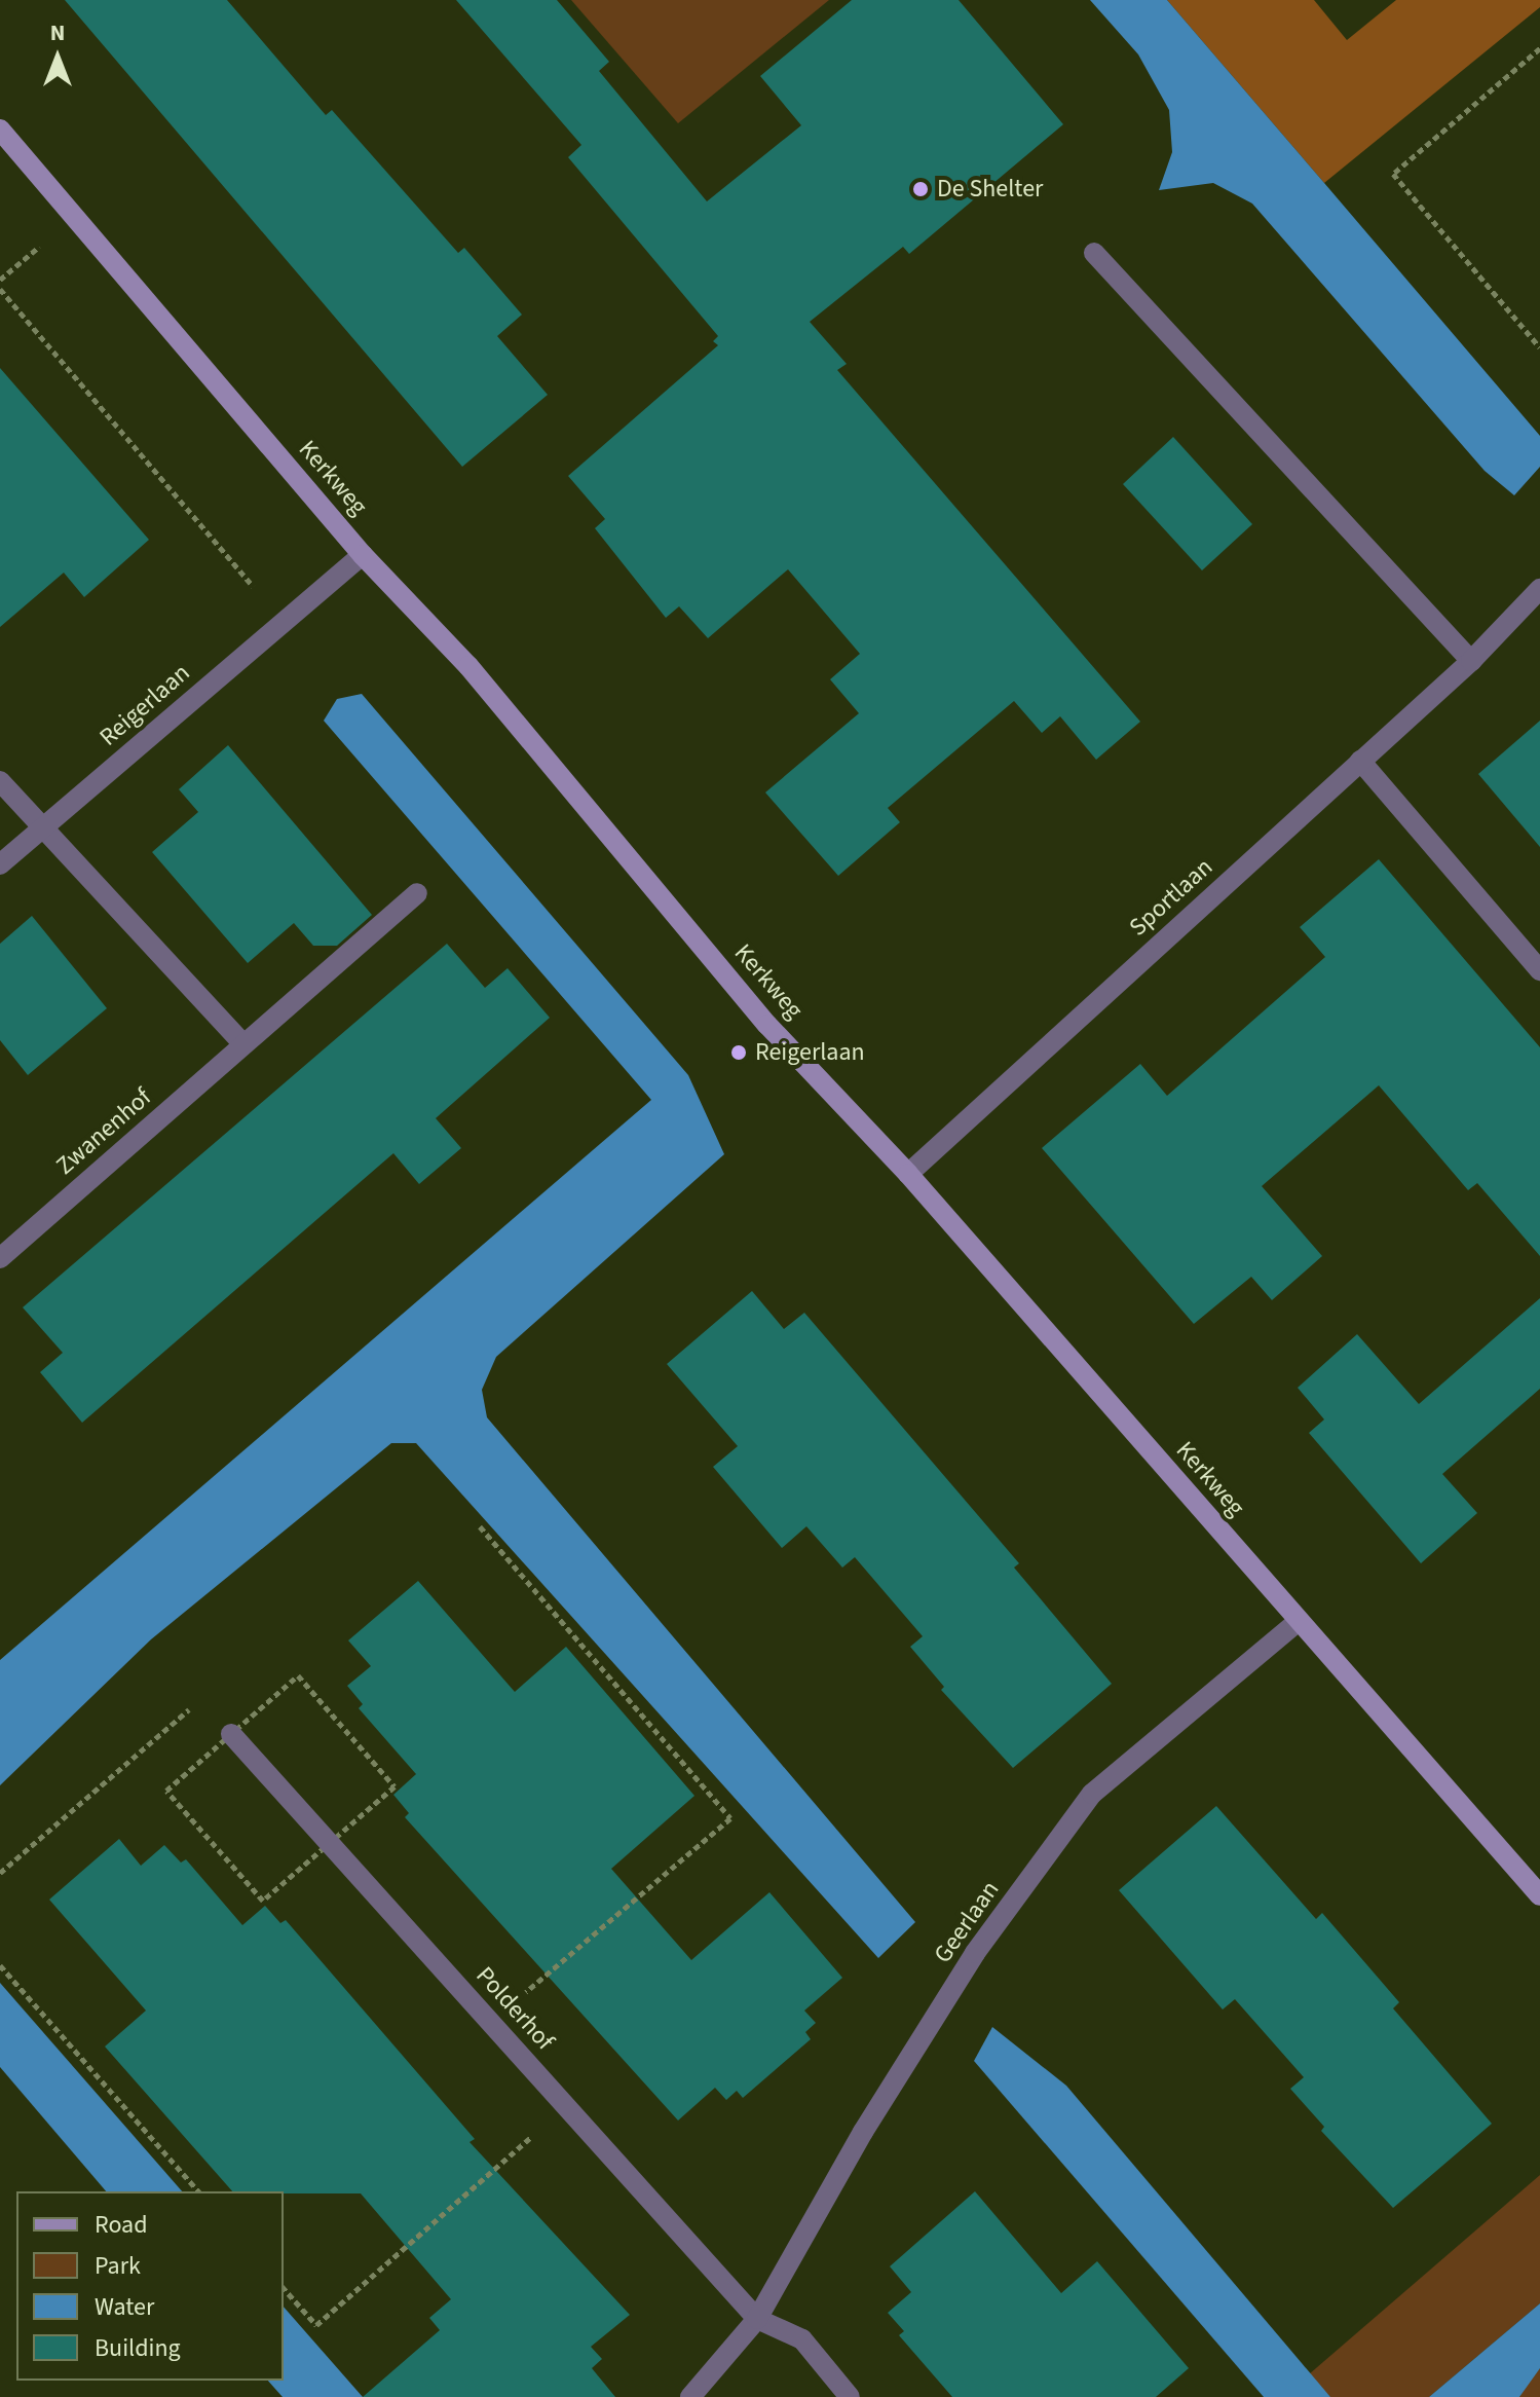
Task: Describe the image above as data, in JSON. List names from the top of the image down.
{
  "streets": {
    "street": [
      "Kerkweg",
      "Reigerlaan",
      "Sportlaan",
      "Zwanenhof",
      "Geerlaan",
      "Polderhof"
    ]
  },
  "crossings": [
    ["Kerkweg", "Reigerlaan"],
    ["Kerkweg", "Sportlaan"],
    ["Kerkweg", "Geerlaan"],
    ["Geerlaan", "Polderhof"]
  ],
  "places": ["De Shelter", "Reigerlaan"],
  "legend": [
    "Road",
    "Park",
    "Water",
    "Building"
  ],
  "north": "top"
}
